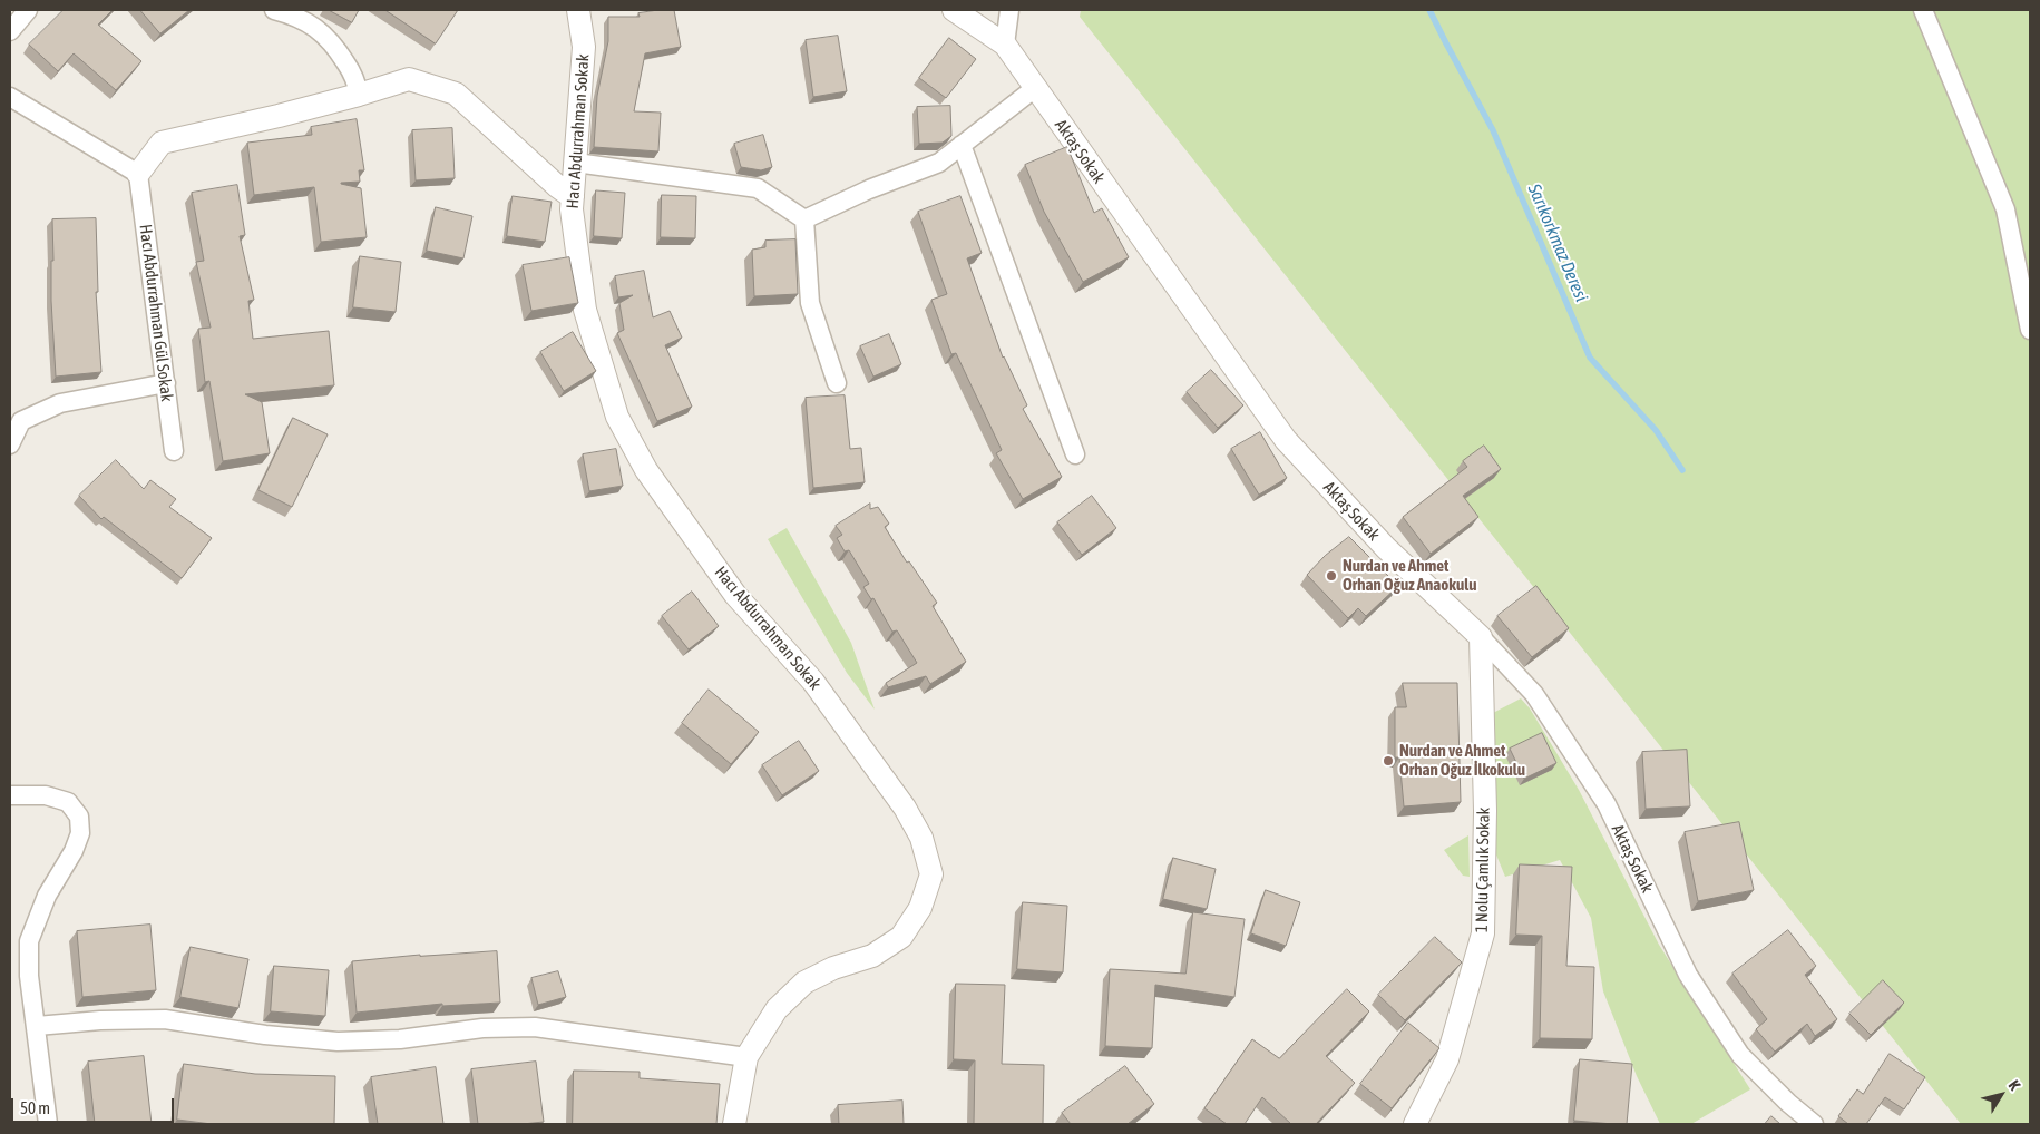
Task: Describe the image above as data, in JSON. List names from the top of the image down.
{
  "streets": {
    "street": [
      "Hacı Abdurrahman Sokak",
      "Aktaş Sokak",
      "Hacı Abdurrahman Gül Sokak",
      "1 Nolu Çamlık Sokak"
    ]
  },
  "crossings": [
    ["Aktaş Sokak", "1 Nolu Çamlık Sokak"]
  ],
  "water": ["Sarıkorkmaz Deresi"],
  "places": ["Nurdan ve Ahmet Orhan Oğuz Anaokulu", "Nurdan ve Ahmet Orhan Oğuz İlkokulu"],
  "scale_bar": "50 m",
  "north": "top right"
}
